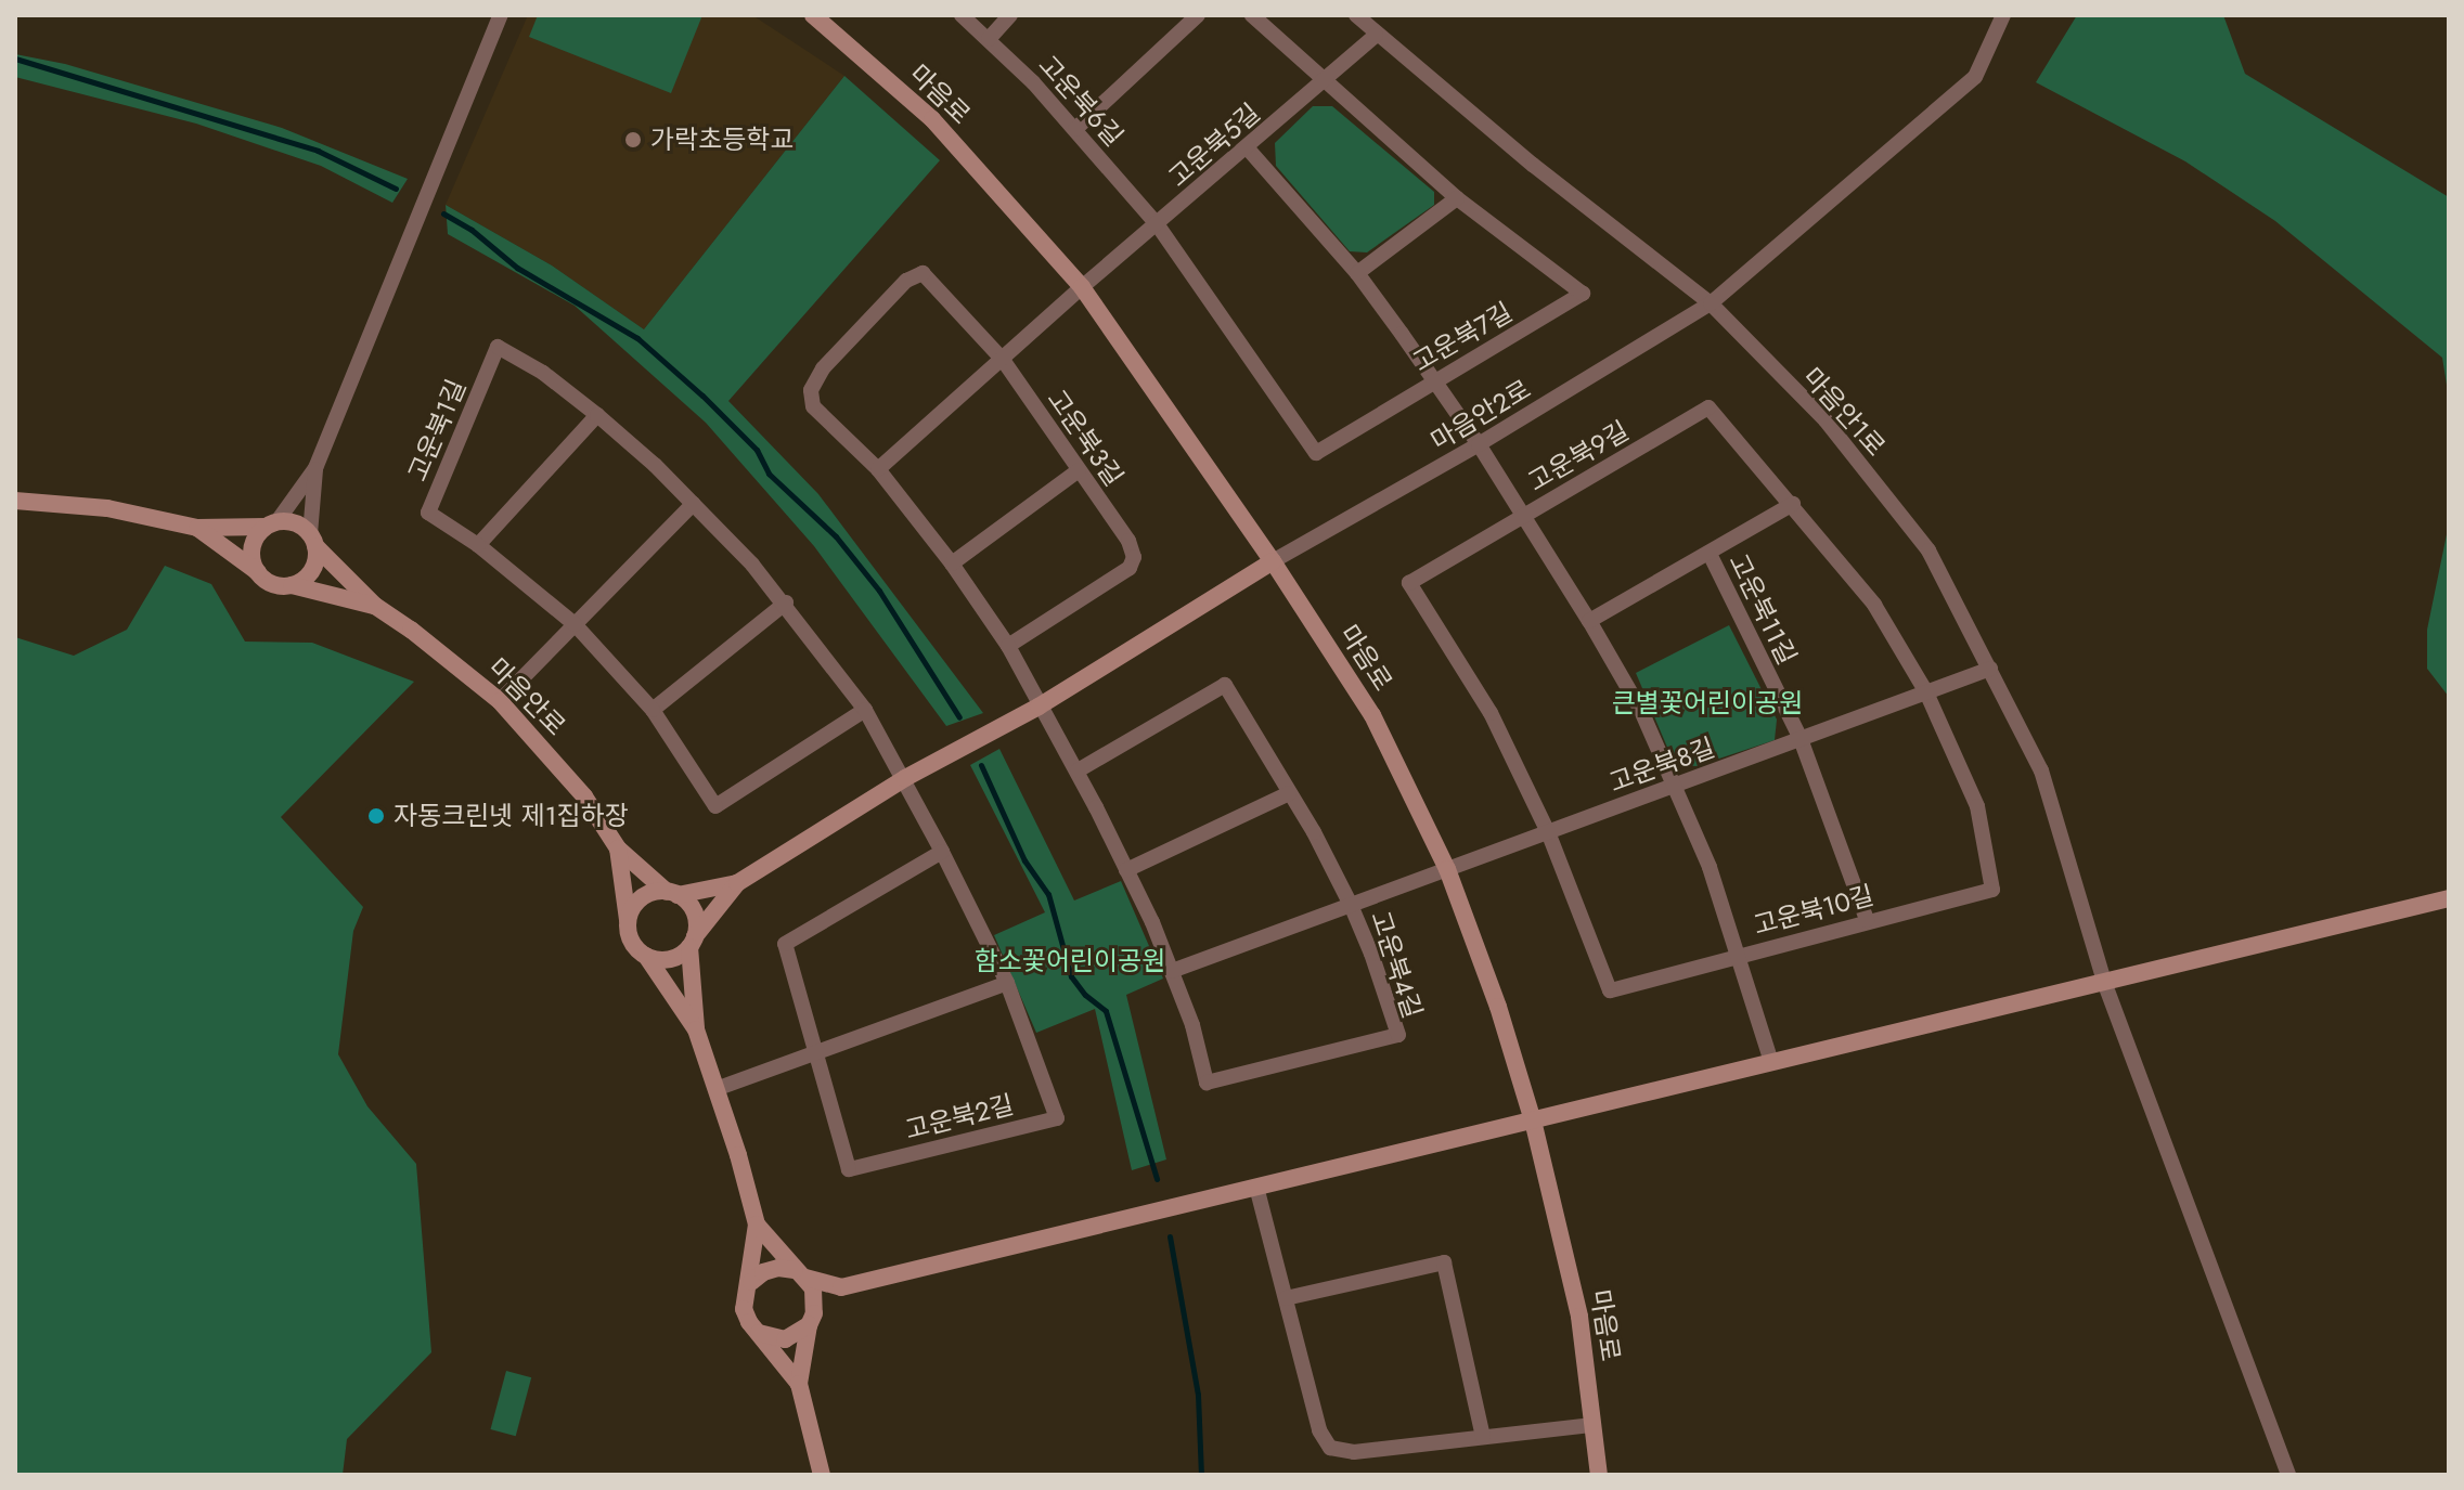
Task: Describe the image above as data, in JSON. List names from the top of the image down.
{
  "streets": {
    "street": [
      "마음로",
      "고운북6길",
      "고운북5길",
      "고운북7길",
      "마음안1로",
      "마음안2로",
      "고운북1길",
      "고운북3길",
      "고운북9길",
      "고운북11길",
      "마음안로",
      "고운북8길",
      "고운북10길",
      "고운북4길",
      "고운북2길"
    ]
  },
  "crossings": [
    ["마음로", "고운북5길"],
    ["마음로", "마음안2로"],
    ["마음로", "고운북8길"],
    ["고운북6길", "고운북5길"],
    ["고운북6길", "고운북7길"],
    ["고운북5길", "고운북7길"],
    ["고운북5길", "마음안1로"],
    ["고운북5길", "고운북3길"],
    ["마음안1로", "마음안2로"],
    ["마음안1로", "고운북8길"],
    ["고운북1길", "고운북2길"],
    ["고운북3길", "고운북4길"],
    ["고운북9길", "고운북8길"],
    ["고운북9길", "고운북10길"],
    ["고운북11길", "고운북8길"],
    ["고운북11길", "고운북10길"],
    ["고운북8길", "고운북10길"],
    ["고운북8길", "고운북4길"]
  ],
  "parks": ["큰별꽃어린이공원", "함소꽃어린이공원"],
  "places": ["가락초등학교", "자동크린넷 제1집하장"]
}
